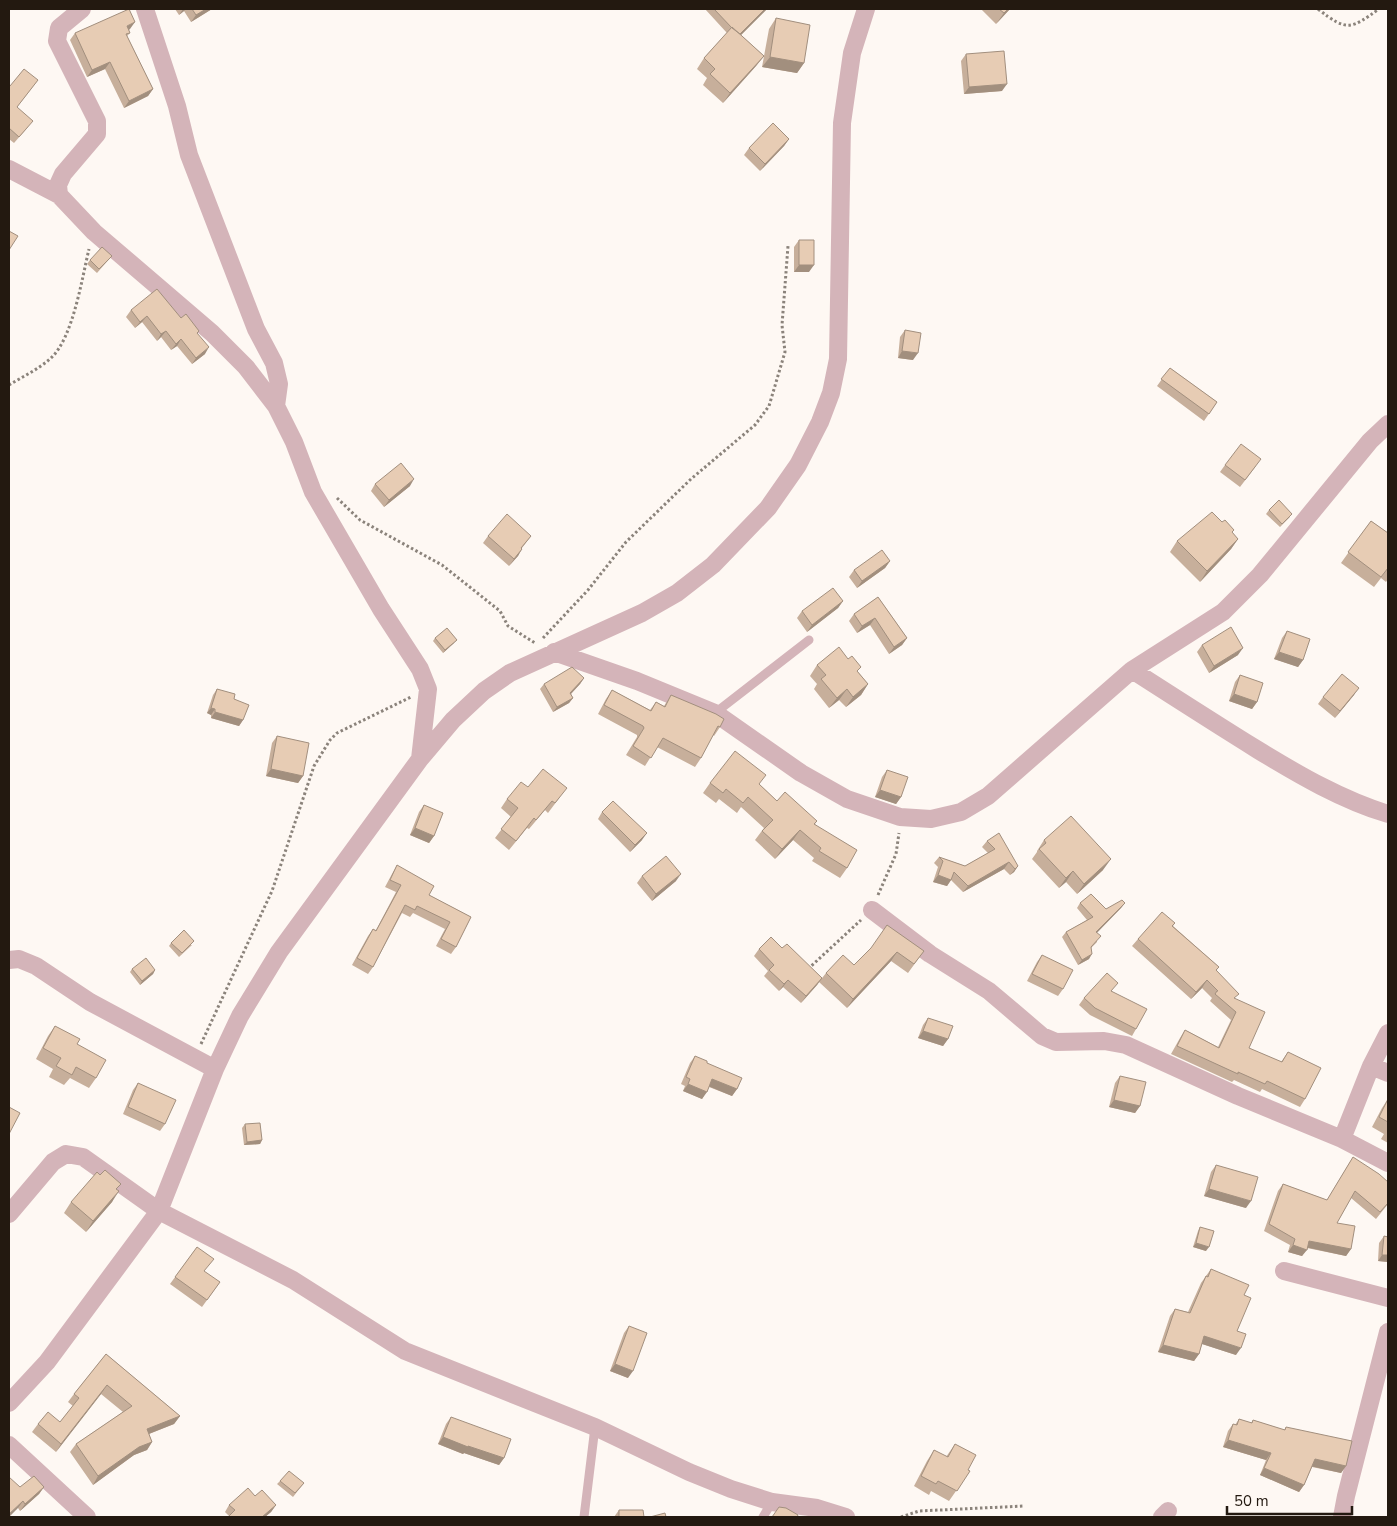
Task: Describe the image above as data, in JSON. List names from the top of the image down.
{
  "scale_bar": "50 m"
}
